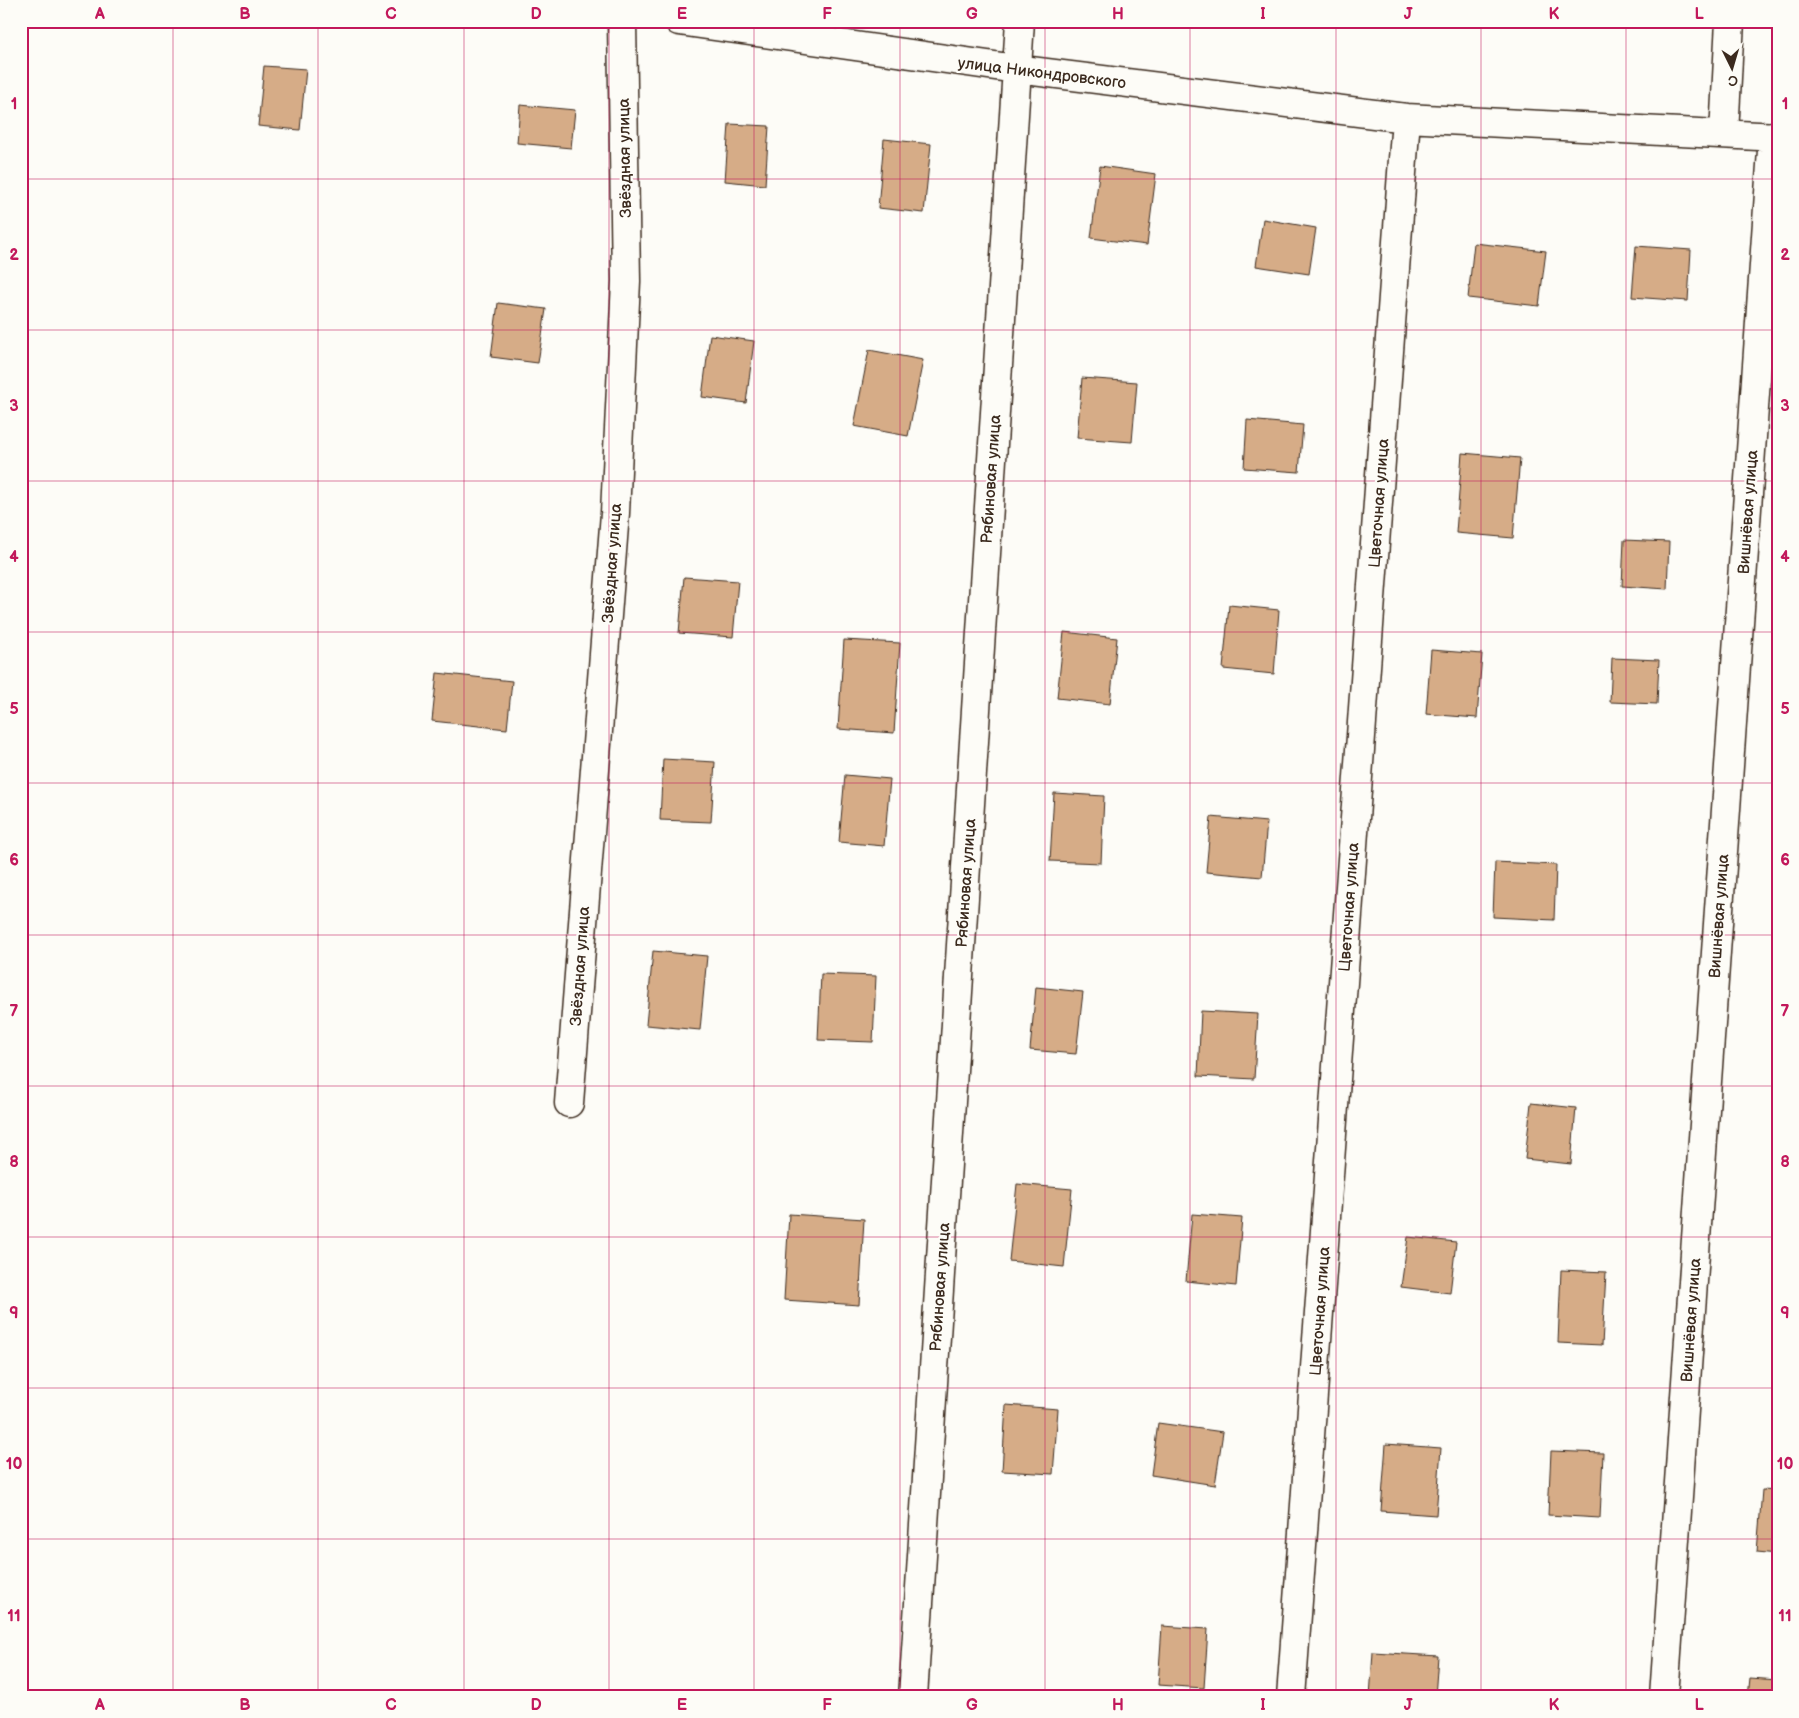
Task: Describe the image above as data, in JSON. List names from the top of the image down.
{
  "streets": {
    "street": [
      "улица Никондровского",
      "Звёздная улица",
      "Рябиновая улица",
      "Цветочная улица",
      "Вишнёвая улица"
    ]
  },
  "crossings": [
    ["улица Никондровского", "Рябиновая улица"],
    ["улица Никондровского", "Цветочная улица"],
    ["улица Никондровского", "Вишнёвая улица"]
  ],
  "north": "bottom",
  "grid": {
    "columns": [
      "A",
      "B",
      "C",
      "D",
      "E",
      "F",
      "G",
      "H",
      "I",
      "J",
      "K",
      "L"
    ],
    "rows": [
      "1",
      "2",
      "3",
      "4",
      "5",
      "6",
      "7",
      "8",
      "9",
      "10",
      "11"
    ]
  }
}
